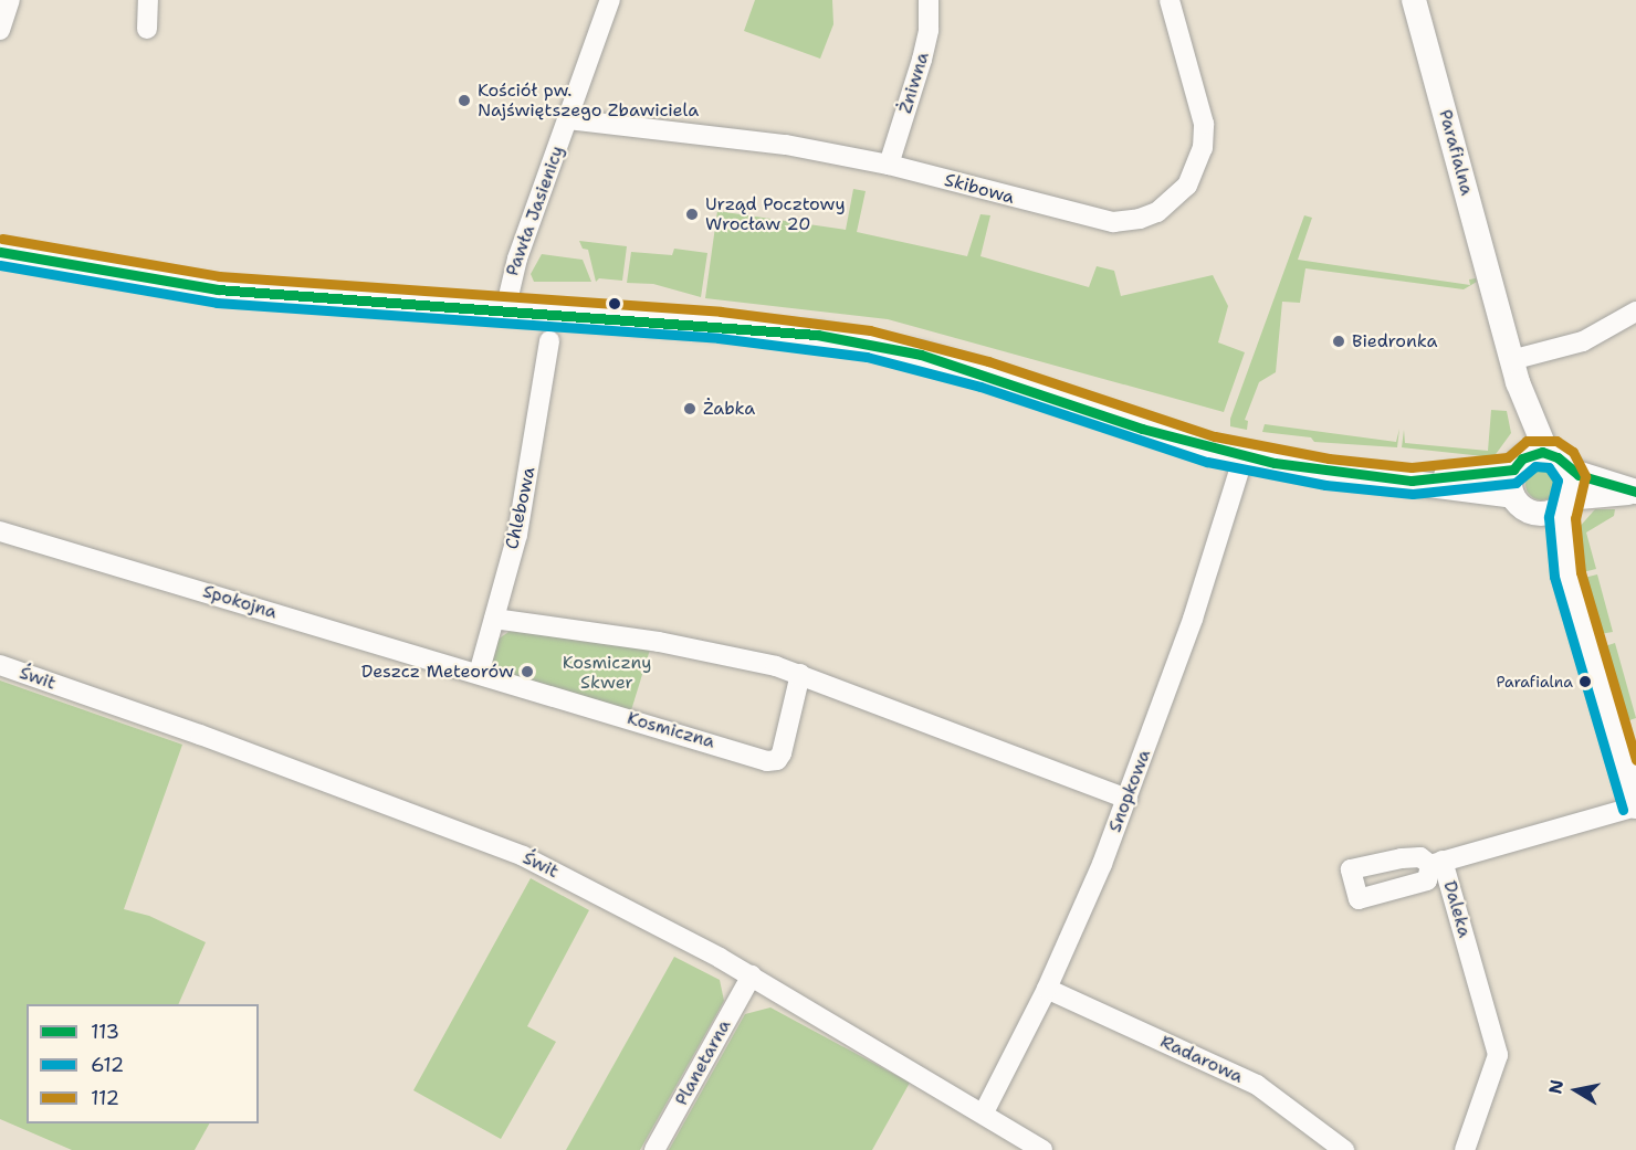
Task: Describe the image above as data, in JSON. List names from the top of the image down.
{
  "streets": {
    "street": [
      "Żniwna",
      "Parafialna",
      "Skibowa",
      "Pawła Jasienicy",
      "Chlebowa",
      "Spokojna",
      "Świt",
      "Kosmiczna",
      "Snopkowa",
      "Daleka",
      "Radarowa",
      "Planetarna"
    ]
  },
  "crossings": [
    ["Żniwna", "Skibowa"],
    ["Skibowa", "Pawła Jasienicy"],
    ["Chlebowa", "Spokojna"],
    ["Chlebowa", "Kosmiczna"],
    ["Spokojna", "Kosmiczna"],
    ["Świt", "Snopkowa"],
    ["Świt", "Planetarna"],
    ["Snopkowa", "Radarowa"]
  ],
  "parks": ["Kosmiczny Skwer"],
  "places": [
    "Kościół pw. Najświętszego Zbawiciela",
    "Urząd Pocztowy Wrocław 20",
    "Biedronka",
    "Żabka",
    "Deszcz Meteorów",
    "Parafialna"
  ],
  "lines": ["transit line 112", "transit line 113", "transit line 612"],
  "legend": ["113", "612", "112"],
  "north": "left"
}
